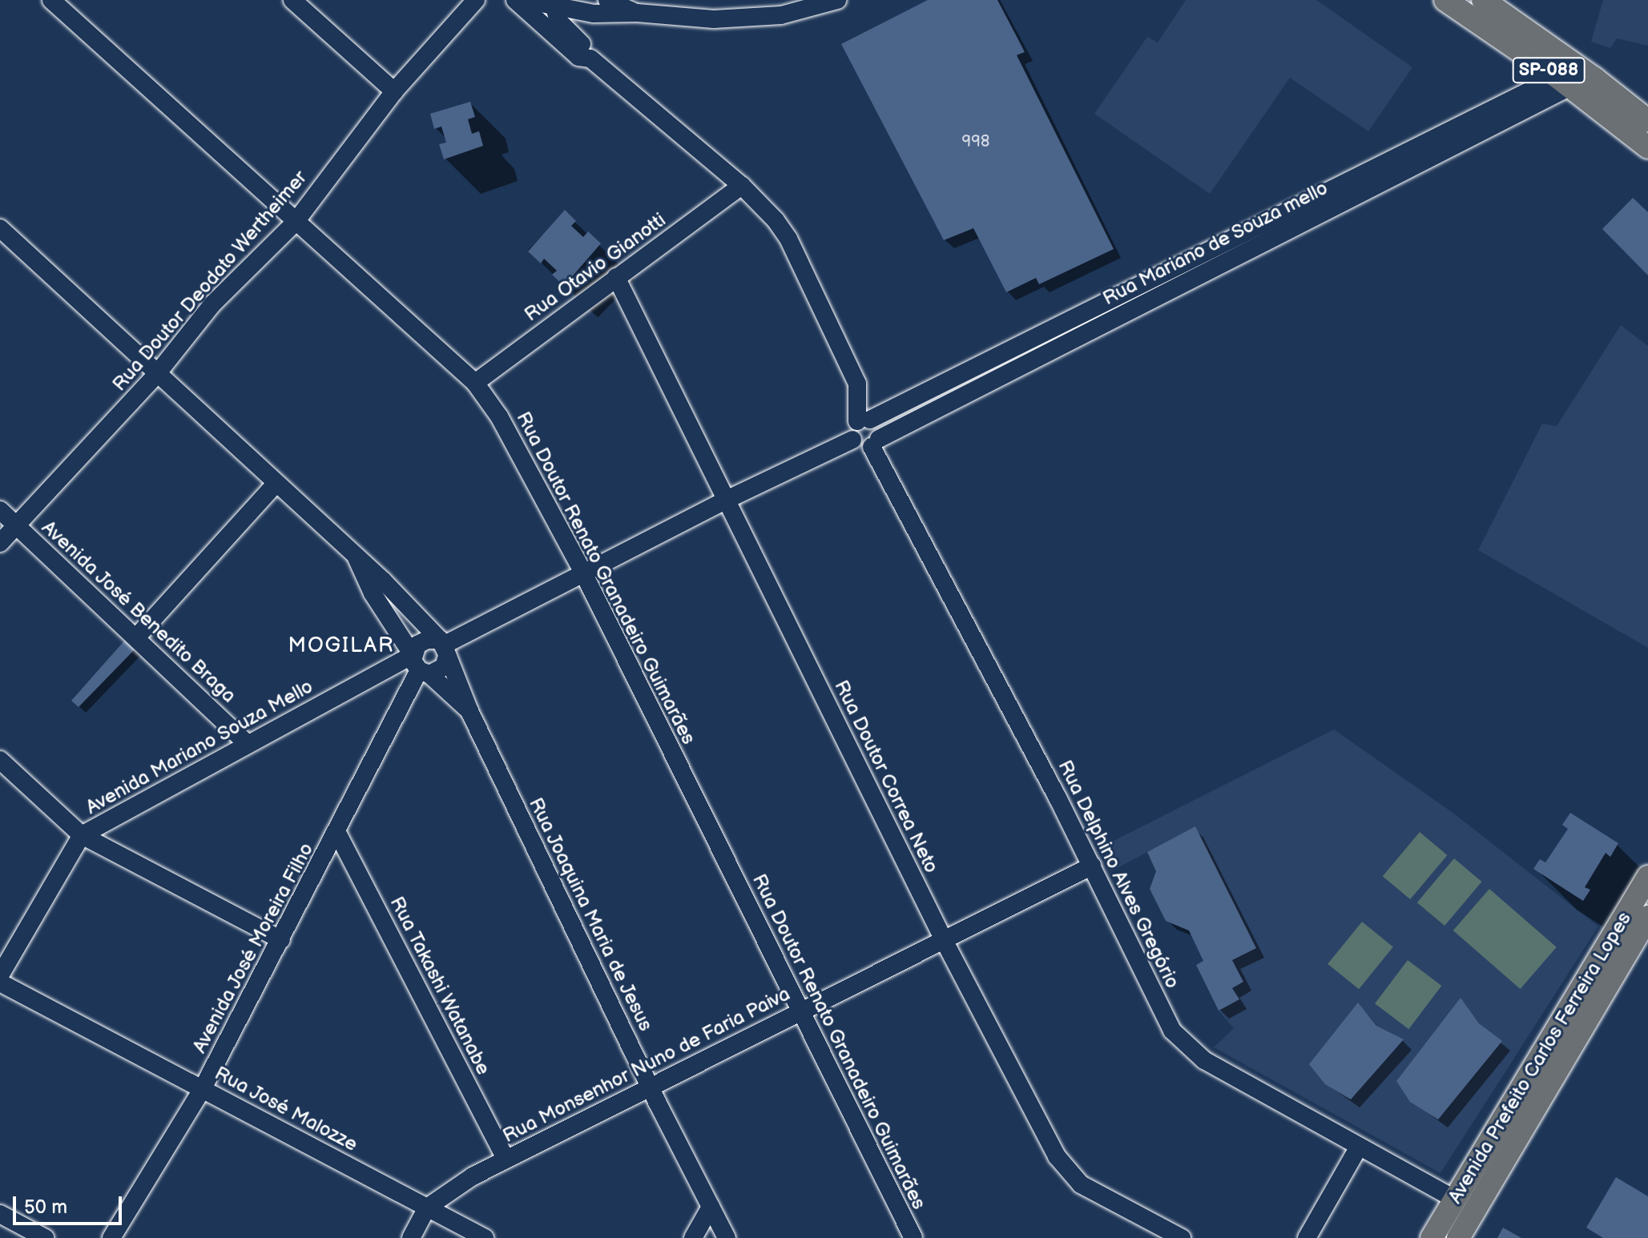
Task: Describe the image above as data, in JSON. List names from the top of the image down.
{
  "streets": {
    "main road": ["SP-088", "Avenida Prefeito Carlos Ferreira Lopes"],
    "street": [
      "Rua Mariano de Souza mello",
      "Rua Otavio Gianotti",
      "Rua Doutor Deodato Wertheimer",
      "Rua Doutor Renato Granadeiro Guimarães",
      "Avenida José Benedito Braga",
      "Avenida Mariano Souza Mello",
      "Rua Doutor Correa Neto",
      "Rua Delphino Alves Gregório",
      "Rua Joaquina Maria de Jesus",
      "Avenida José Moreira Filho",
      "Rua Takashi Watanabe",
      "Rua Monsenhor Nuno de Faria Paiva",
      "Rua José Malozze"
    ]
  },
  "crossings": [
    ["SP-088", "Rua Mariano de Souza mello"],
    ["Rua Mariano de Souza mello", "Rua Delphino Alves Gregório"],
    ["Rua Otavio Gianotti", "Rua Doutor Renato Granadeiro Guimarães"],
    ["Rua Otavio Gianotti", "Rua Doutor Correa Neto"],
    ["Rua Doutor Deodato Wertheimer", "Rua Doutor Renato Granadeiro Guimarães"],
    ["Rua Doutor Deodato Wertheimer", "Avenida José Benedito Braga"],
    ["Rua Doutor Renato Granadeiro Guimarães", "Rua Monsenhor Nuno de Faria Paiva"],
    ["Avenida José Benedito Braga", "Avenida Mariano Souza Mello"],
    ["Avenida Mariano Souza Mello", "Avenida José Moreira Filho"],
    ["Rua Doutor Correa Neto", "Rua Monsenhor Nuno de Faria Paiva"],
    ["Rua Delphino Alves Gregório", "Avenida Prefeito Carlos Ferreira Lopes"],
    ["Rua Delphino Alves Gregório", "Rua Monsenhor Nuno de Faria Paiva"],
    ["Rua Joaquina Maria de Jesus", "Rua Monsenhor Nuno de Faria Paiva"],
    ["Avenida José Moreira Filho", "Rua Takashi Watanabe"],
    ["Avenida José Moreira Filho", "Rua José Malozze"],
    ["Rua Takashi Watanabe", "Rua Monsenhor Nuno de Faria Paiva"],
    ["Rua Monsenhor Nuno de Faria Paiva", "Rua José Malozze"]
  ],
  "districts": ["MOGILAR"],
  "house_numbers": ["998"],
  "scale_bar": "50 m"
}
